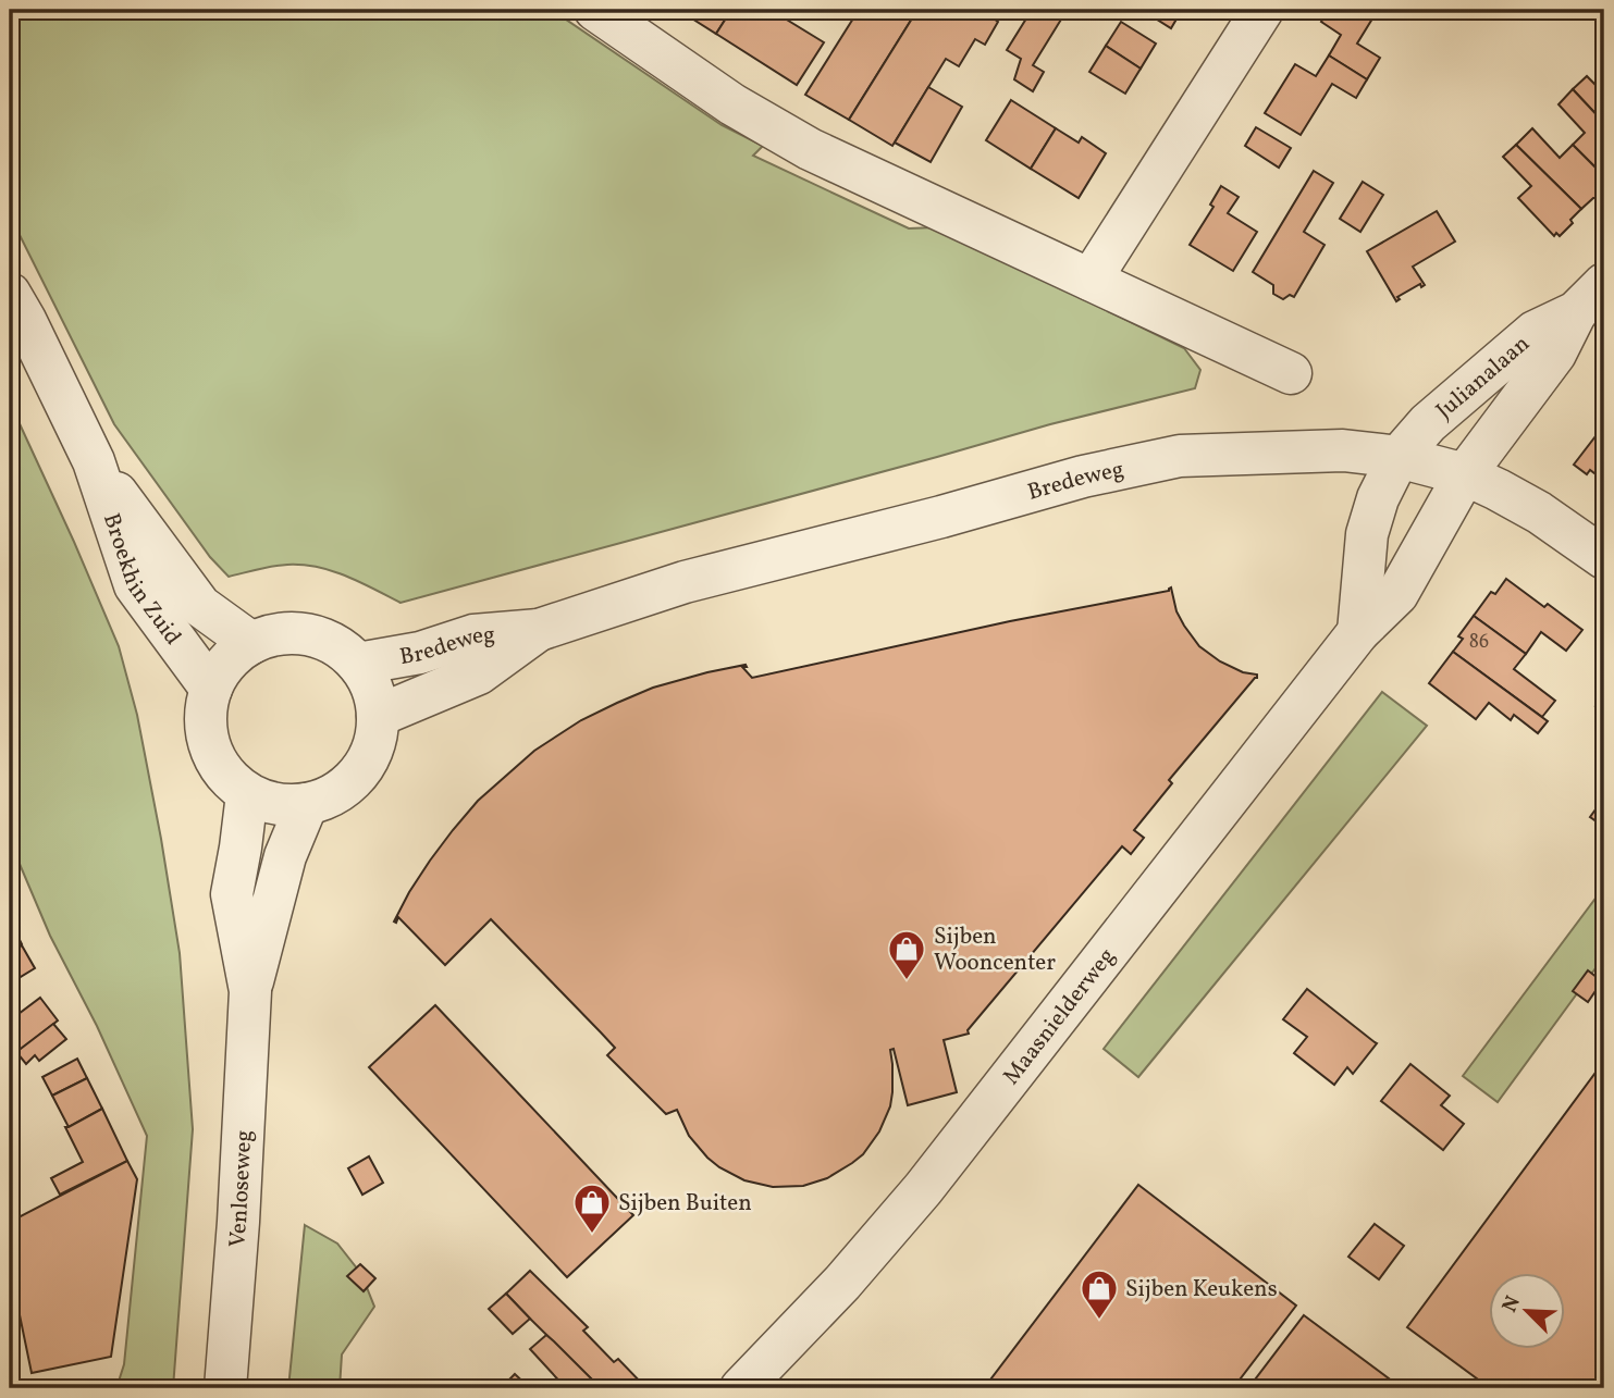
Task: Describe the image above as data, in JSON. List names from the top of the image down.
{
  "streets": {
    "street": [
      "Julianalaan",
      "Bredeweg",
      "Broekhin Zuid",
      "Maasnielderweg",
      "Venloseweg"
    ]
  },
  "crossings": [
    ["Julianalaan", "Bredeweg"],
    ["Julianalaan", "Maasnielderweg"],
    ["Bredeweg", "Broekhin Zuid"],
    ["Bredeweg", "Maasnielderweg"],
    ["Bredeweg", "Venloseweg"],
    ["Broekhin Zuid", "Venloseweg"]
  ],
  "places": {
    "shop": ["Sijben Wooncenter", "Sijben Buiten", "Sijben Keukens"]
  },
  "house_numbers": ["86"],
  "north": "top left"
}
